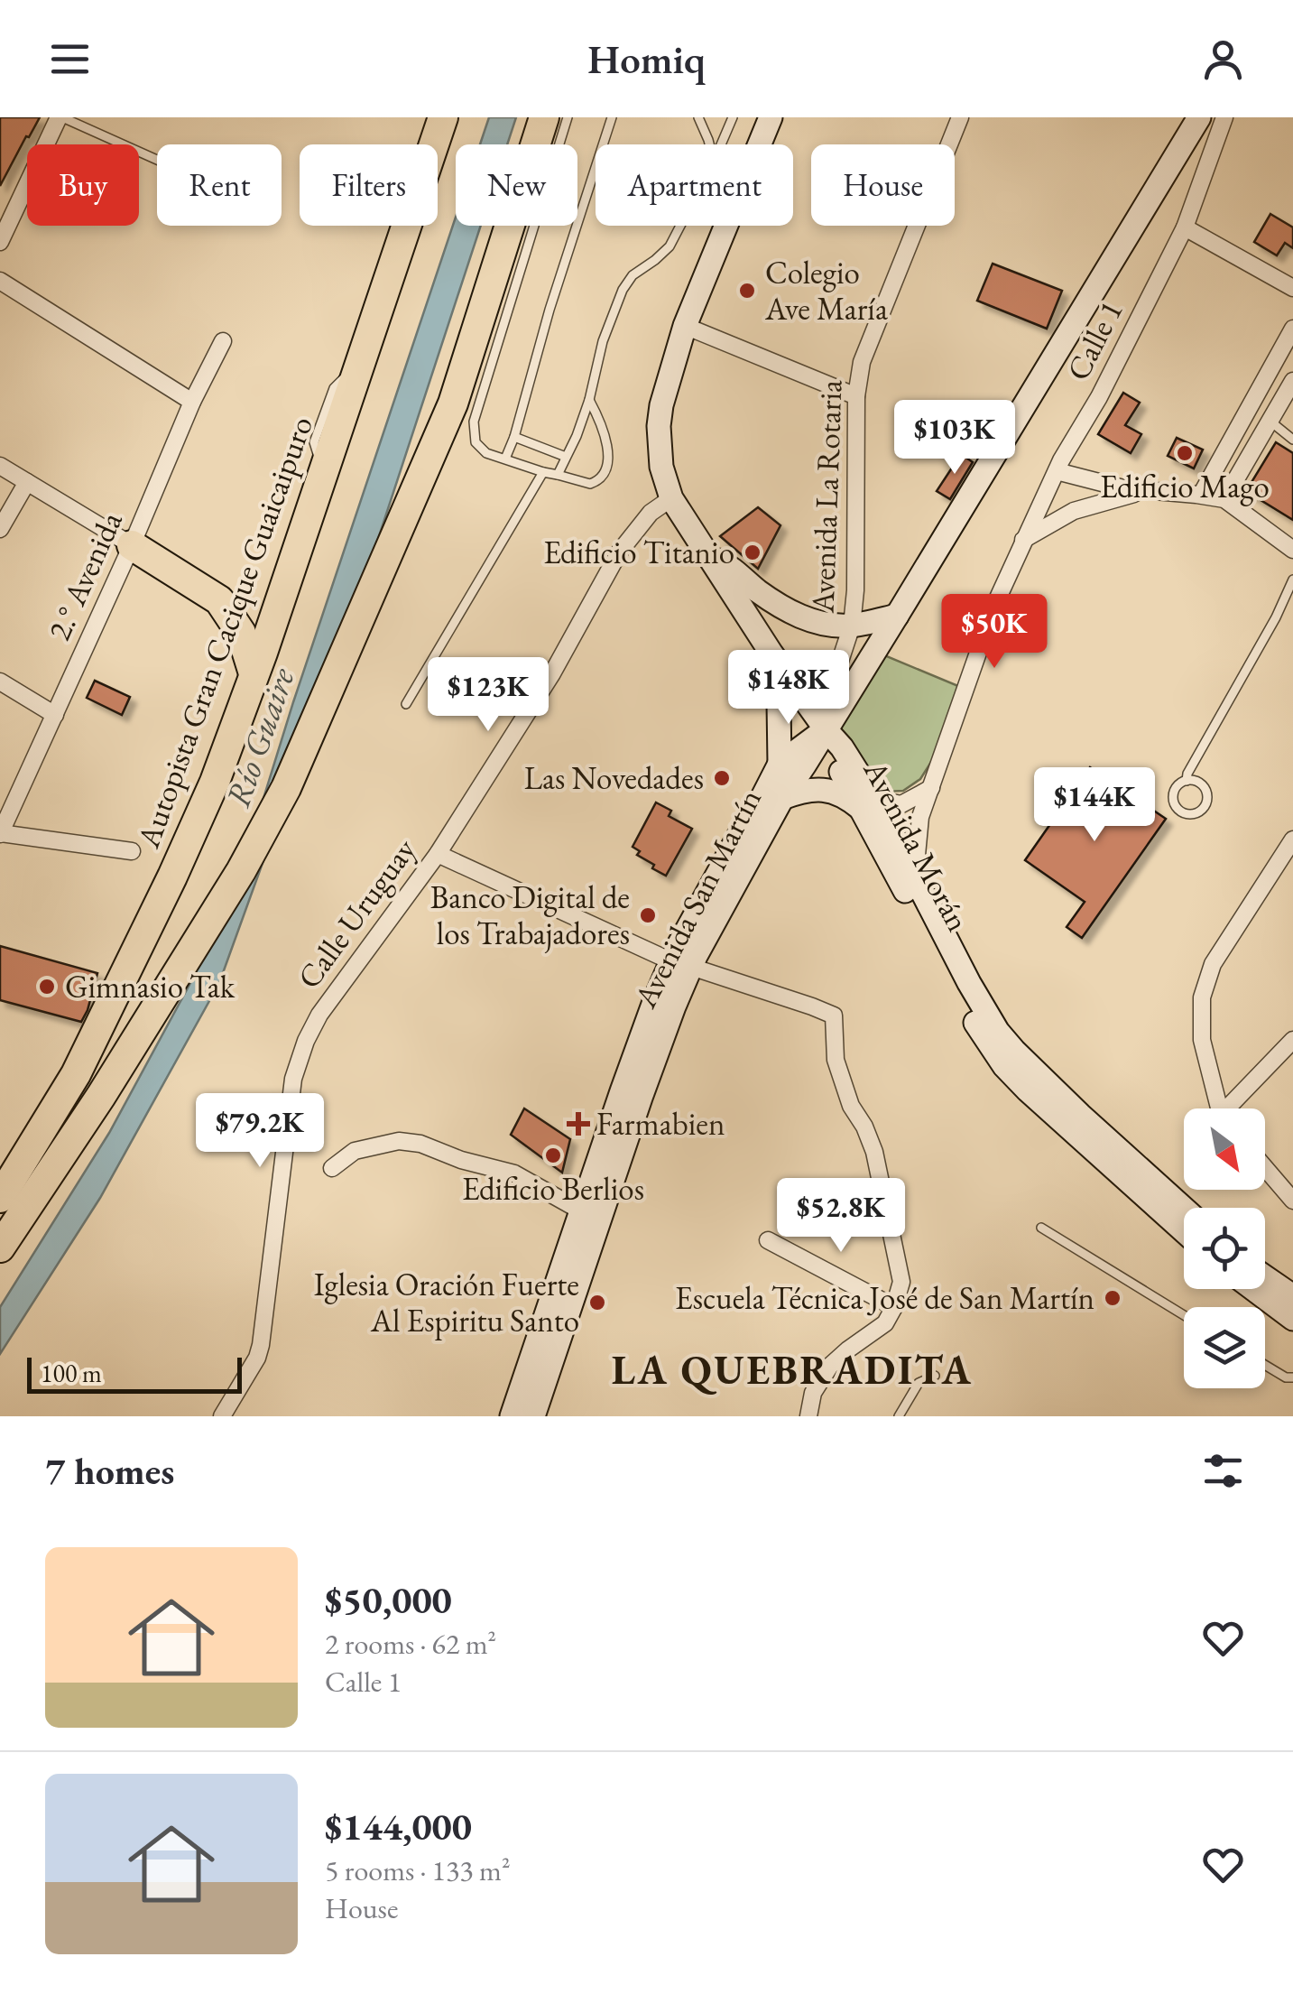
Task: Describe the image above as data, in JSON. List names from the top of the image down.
{
  "streets": {
    "highway": ["Autopista Gran Cacique Guaicaipuro"],
    "main road": ["Avenida Morán", "Avenida San Martín"],
    "street": [
      "Calle 1",
      "Avenida La Rotaria",
      "2.° Avenida",
      "Calle Uruguay"
    ]
  },
  "crossings": [
    ["Calle 1", "Avenida Morán"],
    ["Avenida La Rotaria", "Avenida Morán"],
    ["Avenida La Rotaria", "Avenida San Martín"],
    ["Avenida Morán", "Avenida San Martín"],
    ["Avenida Morán", "Calle Uruguay"]
  ],
  "districts": ["LA QUEBRADITA"],
  "water": ["Río Guaire"],
  "places": {
    "other": [
      "Colegio Ave María",
      "Edificio Mago",
      "Edificio Titanio",
      "Las Novedades",
      "Banco Digital de los Trabajadores",
      "Gimnasio Tak",
      "Edificio Berlios",
      "Escuela Técnica José de San Martín",
      "Iglesia Oración Fuerte Al Espiritu Santo"
    ],
    "health": ["Farmabien"]
  },
  "scale_bar": "100 m",
  "north": "bottom right",
  "page": {
    "header": "Homiq",
    "chip": [
      "Buy",
      "Rent",
      "Filters",
      "New",
      "Apartment",
      "House"
    ],
    "price": [
      "$103K",
      "$50K",
      "$148K",
      "$123K",
      "$144K",
      "$79.2K",
      "$52.8K"
    ],
    "scale": "100 m",
    "heading": "7 homes",
    "list": [
      {
        "name": "$50,000",
        "note": "2 rooms · 62 m² · Calle 1"
      },
      {
        "name": "$144,000",
        "note": "5 rooms · 133 m² · House"
      }
    ]
  }
}
